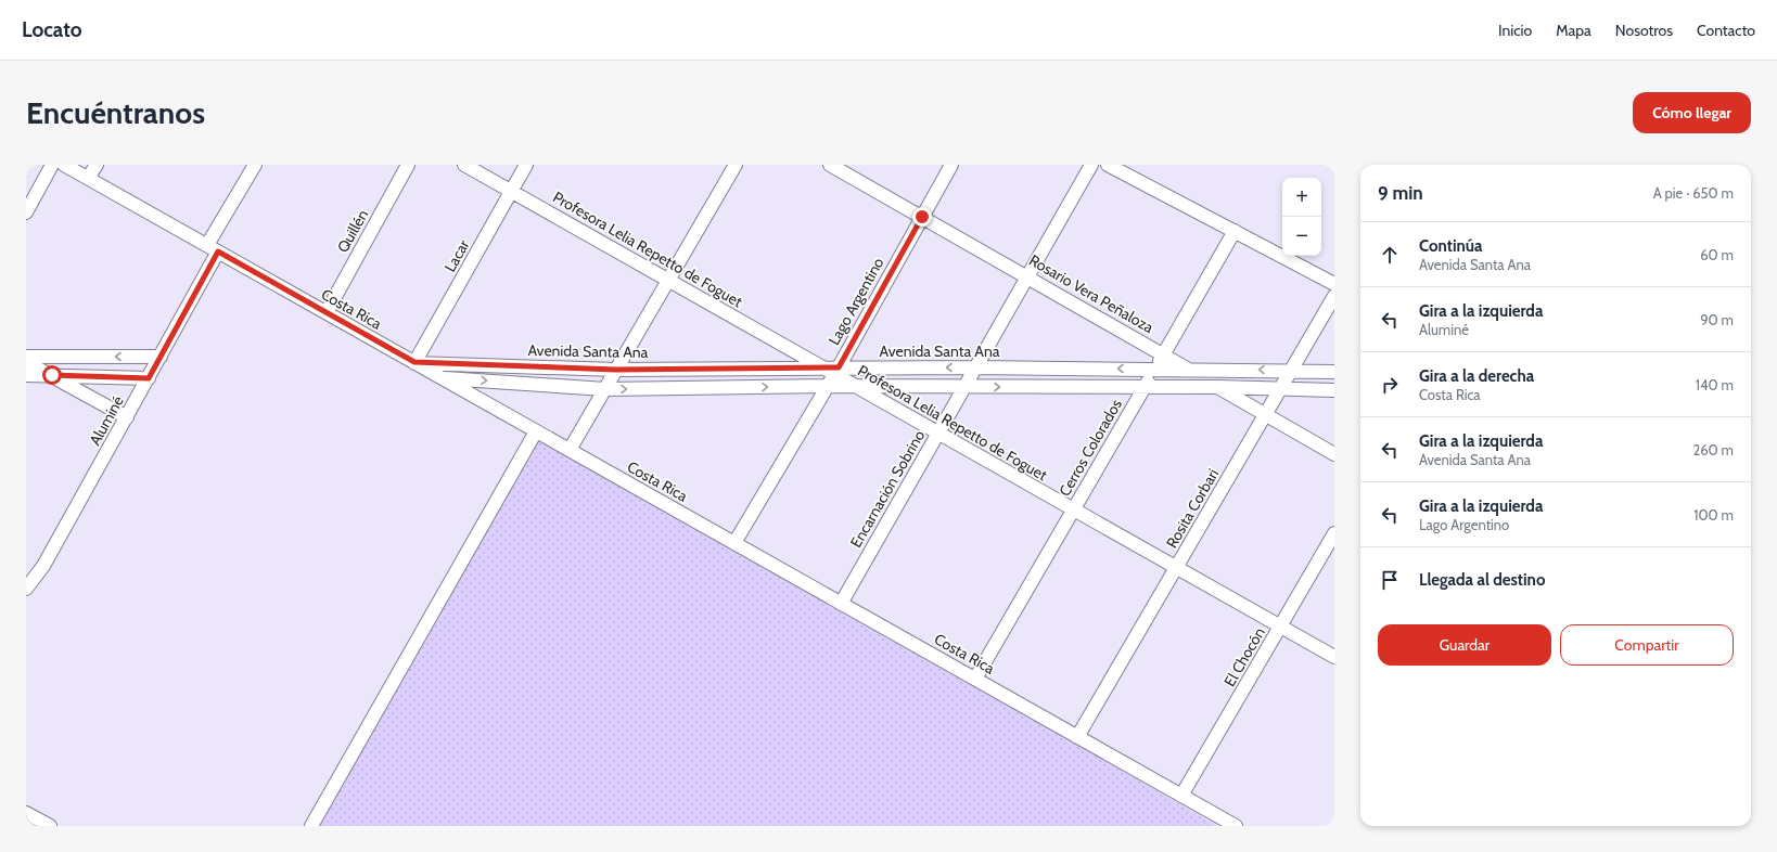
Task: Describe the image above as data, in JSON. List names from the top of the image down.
{
  "streets": {
    "street": [
      "Quillén",
      "Profesora Lelia Repetto de Foguet",
      "Lacar",
      "Rosario Vera Peñaloza",
      "Lago Argentino",
      "Costa Rica",
      "Avenida Santa Ana",
      "Aluminé",
      "Cerros Colorados",
      "Encarnación Sobrino",
      "Rosita Corbari",
      "El Chocón"
    ]
  },
  "crossings": [
    ["Quillén", "Costa Rica"],
    ["Profesora Lelia Repetto de Foguet", "Lacar"],
    ["Profesora Lelia Repetto de Foguet", "Lago Argentino"],
    ["Profesora Lelia Repetto de Foguet", "Avenida Santa Ana"],
    ["Profesora Lelia Repetto de Foguet", "Cerros Colorados"],
    ["Profesora Lelia Repetto de Foguet", "Encarnación Sobrino"],
    ["Profesora Lelia Repetto de Foguet", "Rosita Corbari"],
    ["Profesora Lelia Repetto de Foguet", "El Chocón"],
    ["Lacar", "Costa Rica"],
    ["Lacar", "Avenida Santa Ana"],
    ["Rosario Vera Peñaloza", "Lago Argentino"],
    ["Rosario Vera Peñaloza", "Avenida Santa Ana"],
    ["Rosario Vera Peñaloza", "Cerros Colorados"],
    ["Rosario Vera Peñaloza", "Encarnación Sobrino"],
    ["Rosario Vera Peñaloza", "Rosita Corbari"],
    ["Lago Argentino", "Costa Rica"],
    ["Lago Argentino", "Avenida Santa Ana"],
    ["Costa Rica", "Avenida Santa Ana"],
    ["Costa Rica", "Aluminé"],
    ["Costa Rica", "Cerros Colorados"],
    ["Costa Rica", "Encarnación Sobrino"],
    ["Costa Rica", "Rosita Corbari"],
    ["Costa Rica", "El Chocón"],
    ["Avenida Santa Ana", "Cerros Colorados"],
    ["Avenida Santa Ana", "Encarnación Sobrino"],
    ["Avenida Santa Ana", "Rosita Corbari"]
  ],
  "page": {
    "header": "Locato",
    "nav": [
      "Inicio",
      "Mapa",
      "Nosotros",
      "Contacto"
    ],
    "buttons": [
      "Cómo llegar",
      ["Guardar", "Compartir"]
    ],
    "title": "Encuéntranos",
    "heading": ["9 min", "A pie · 650 m"],
    "map_buttons": ["+", "−"],
    "list": [
      ["Continúa", "Avenida Santa Ana", "60 m"],
      ["Gira a la izquierda", "Aluminé", "90 m"],
      ["Gira a la derecha", "Costa Rica", "140 m"],
      ["Gira a la izquierda", "Avenida Santa Ana", "260 m"],
      ["Gira a la izquierda", "Lago Argentino", "100 m"],
      "Llegada al destino"
    ]
  }
}
